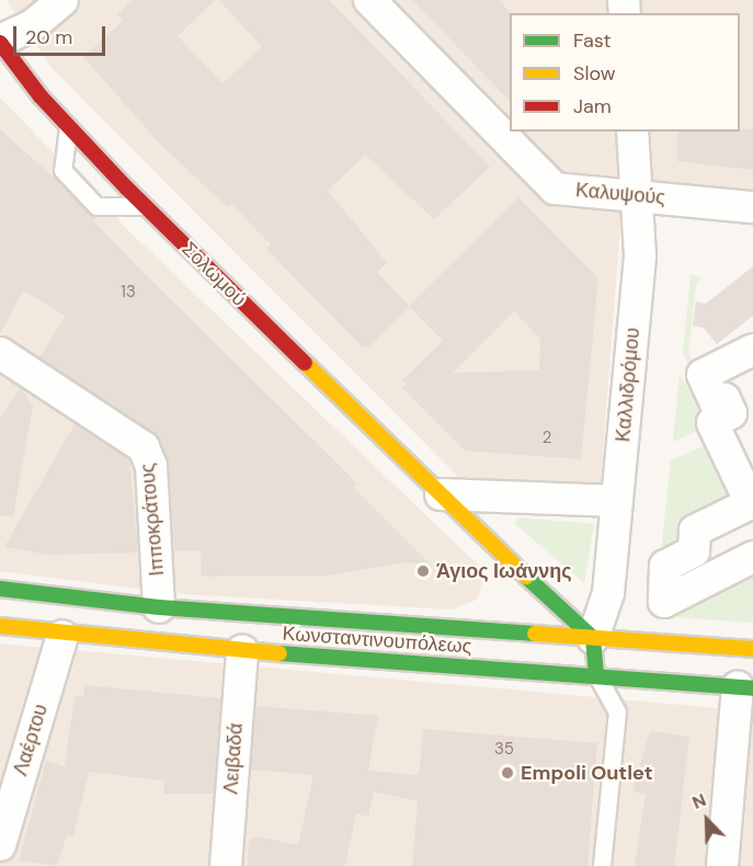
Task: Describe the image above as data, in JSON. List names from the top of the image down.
{
  "streets": {
    "main road": ["Σολωμού", "Κωνσταντινουπόλεως"],
    "street": [
      "Καλυψούς",
      "Καλλιδρόμου",
      "Ιπποκράτους",
      "Λαέρτου",
      "Λειβαδά"
    ]
  },
  "crossings": [
    ["Καλυψούς", "Καλλιδρόμου"],
    ["Σολωμού", "Καλλιδρόμου"],
    ["Σολωμού", "Κωνσταντινουπόλεως"],
    ["Καλλιδρόμου", "Κωνσταντινουπόλεως"],
    ["Ιπποκράτους", "Κωνσταντινουπόλεως"],
    ["Κωνσταντινουπόλεως", "Λαέρτου"],
    ["Κωνσταντινουπόλεως", "Λειβαδά"]
  ],
  "places": ["Άγιος Ιωάννης", "Empoli Outlet"],
  "house_numbers": ["13", "2", "35"],
  "legend": ["Fast", "Slow", "Jam"],
  "scale_bar": "20 m",
  "north": "top left"
}
